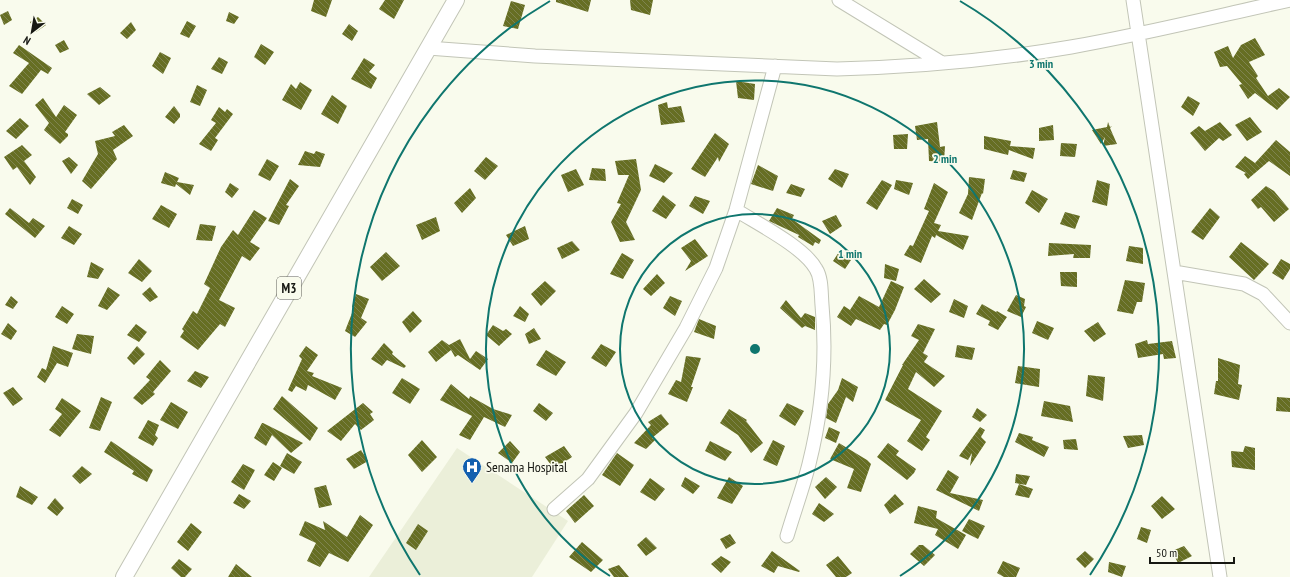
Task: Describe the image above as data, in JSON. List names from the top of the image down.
{
  "streets": {
    "main road": ["M3"]
  },
  "places": {
    "hospital": ["Senama Hospital"]
  },
  "scale_bar": "50 m",
  "north": "bottom left",
  "rings": ["3 min", "2 min", "1 min"]
}
